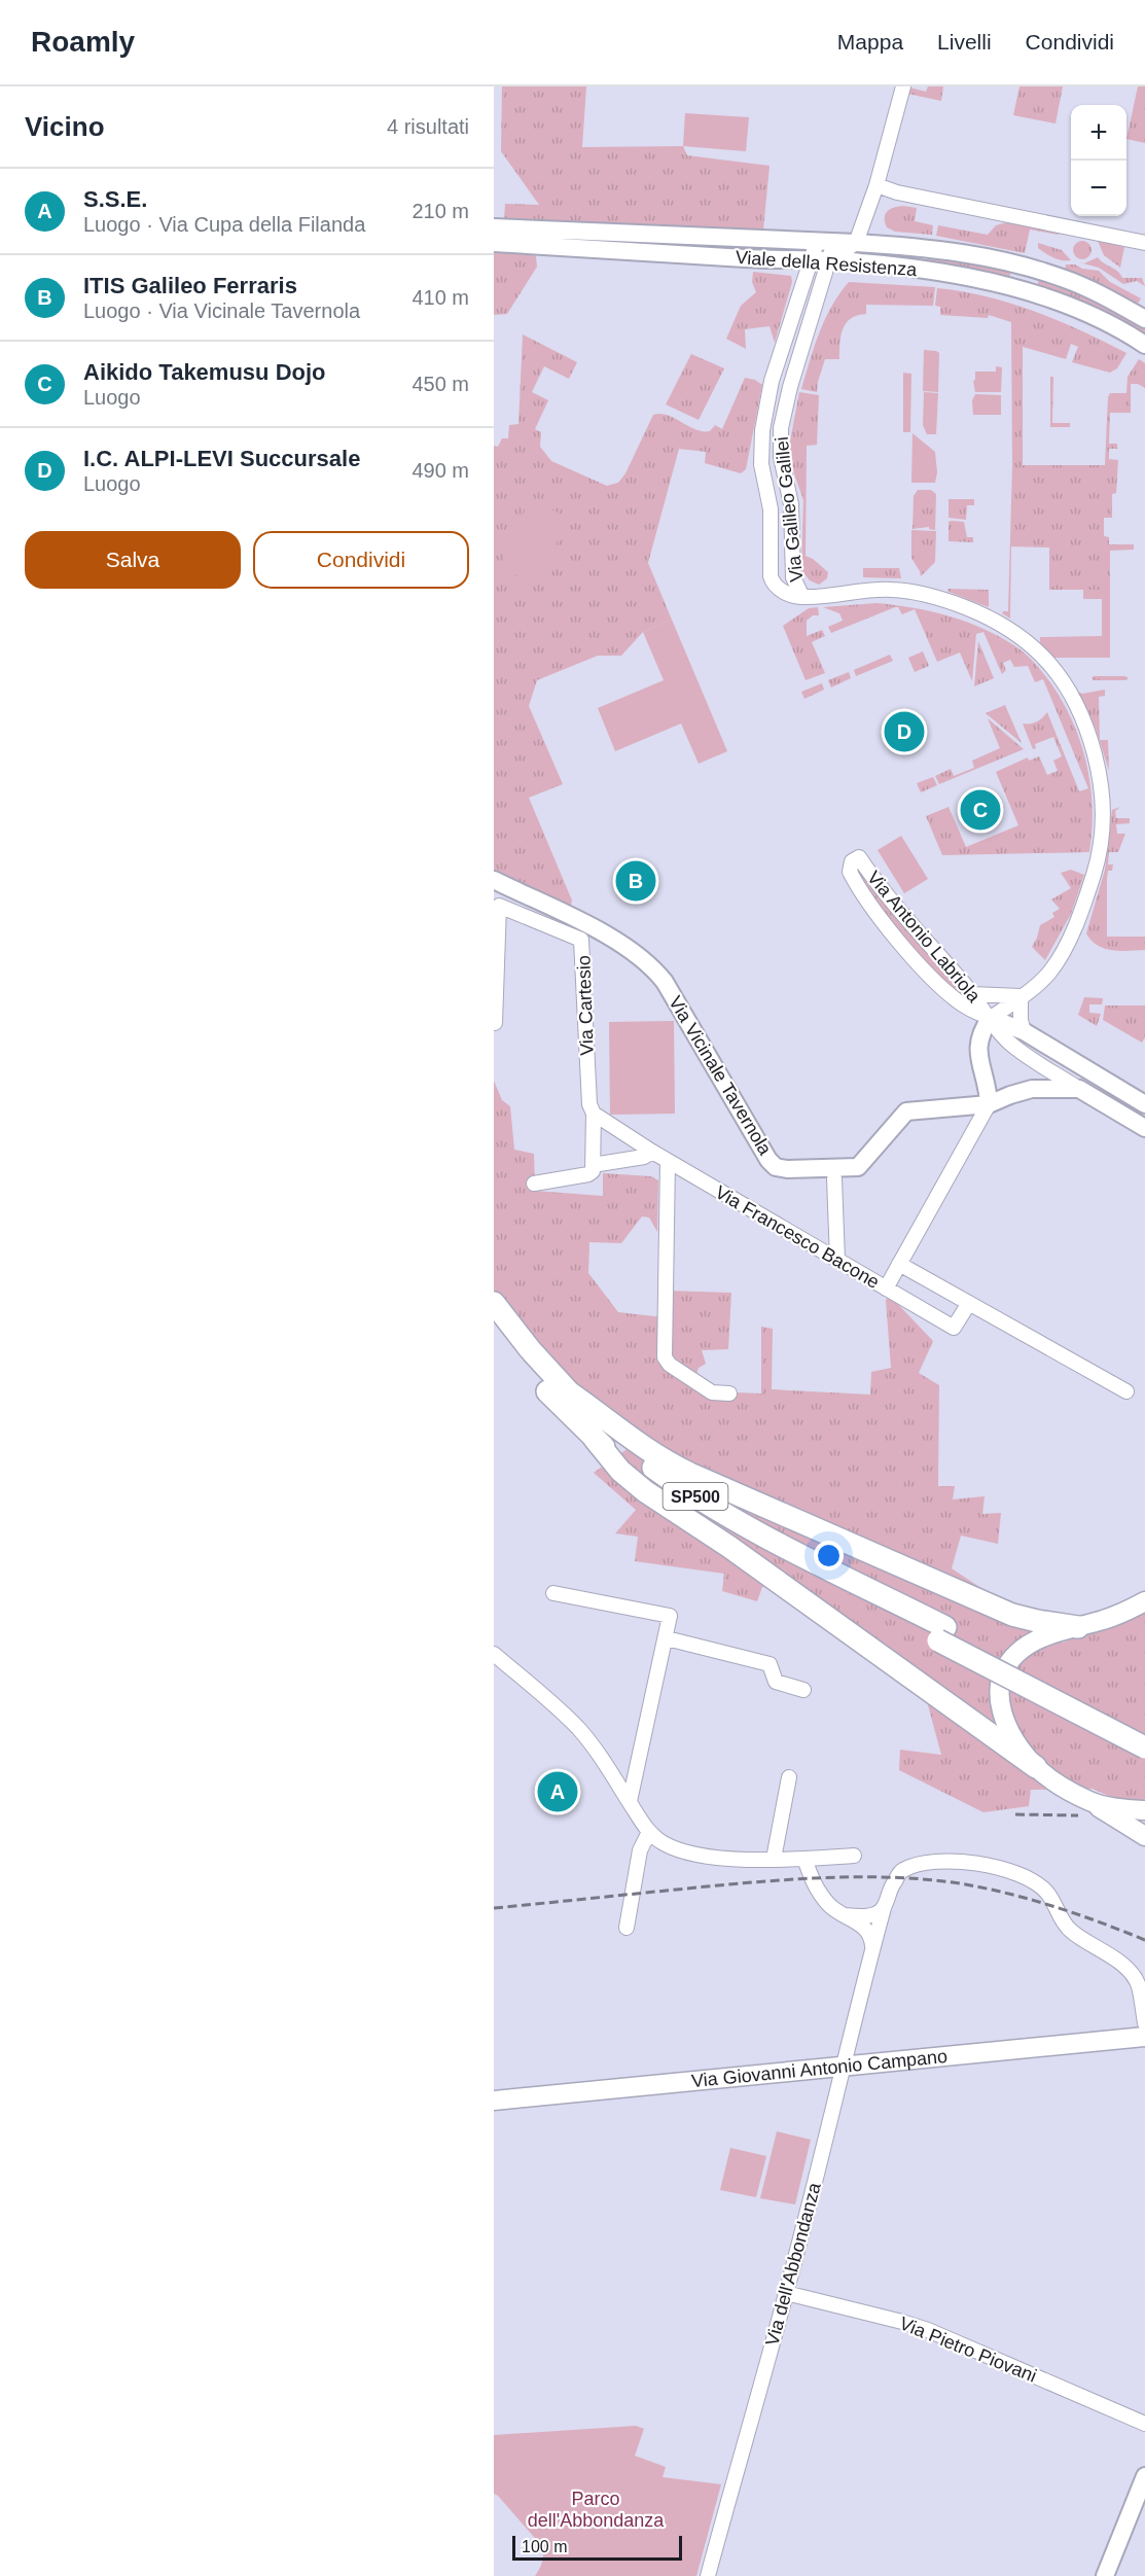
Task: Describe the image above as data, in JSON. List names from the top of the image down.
{
  "streets": {
    "highway": ["SP500"],
    "main road": ["Via Giovanni Antonio Campano"],
    "street": [
      "Viale della Resistenza",
      "Via Galileo Galilei",
      "Via Antonio Labriola",
      "Via Cartesio",
      "Via Vicinale Tavernola",
      "Via Francesco Bacone",
      "Via dell'Abbondanza",
      "Via Pietro Piovani"
    ]
  },
  "crossings": [
    ["Viale della Resistenza", "Via Galileo Galilei"],
    ["Via Galileo Galilei", "Via Antonio Labriola"],
    ["Via Cartesio", "Via Francesco Bacone"],
    ["Via Vicinale Tavernola", "Via Francesco Bacone"],
    ["Via Giovanni Antonio Campano", "Via dell'Abbondanza"],
    ["Via dell'Abbondanza", "Via Pietro Piovani"]
  ],
  "parks": ["Parco dell'Abbondanza"],
  "scale_bar": "100 m",
  "page": {
    "header": "Roamly",
    "nav": ["Mappa", "Livelli", "Condividi"],
    "heading": ["Vicino", "4 risultati"],
    "map_buttons": ["+", "−"],
    "list": [
      {
        "mark": "A",
        "name": "S.S.E.",
        "note": "Luogo · Via Cupa della Filanda",
        "value": "210 m"
      },
      {
        "mark": "B",
        "name": "ITIS Galileo Ferraris",
        "note": "Luogo · Via Vicinale Tavernola",
        "value": "410 m"
      },
      {
        "mark": "C",
        "name": "Aikido Takemusu Dojo",
        "note": "Luogo",
        "value": "450 m"
      },
      {
        "mark": "D",
        "name": "I.C. ALPI-LEVI Succursale",
        "note": "Luogo",
        "value": "490 m"
      }
    ],
    "buttons": ["Salva", "Condividi"],
    "pins": [
      "D",
      "C",
      "B",
      "A"
    ],
    "scale": "100 m"
  }
}
